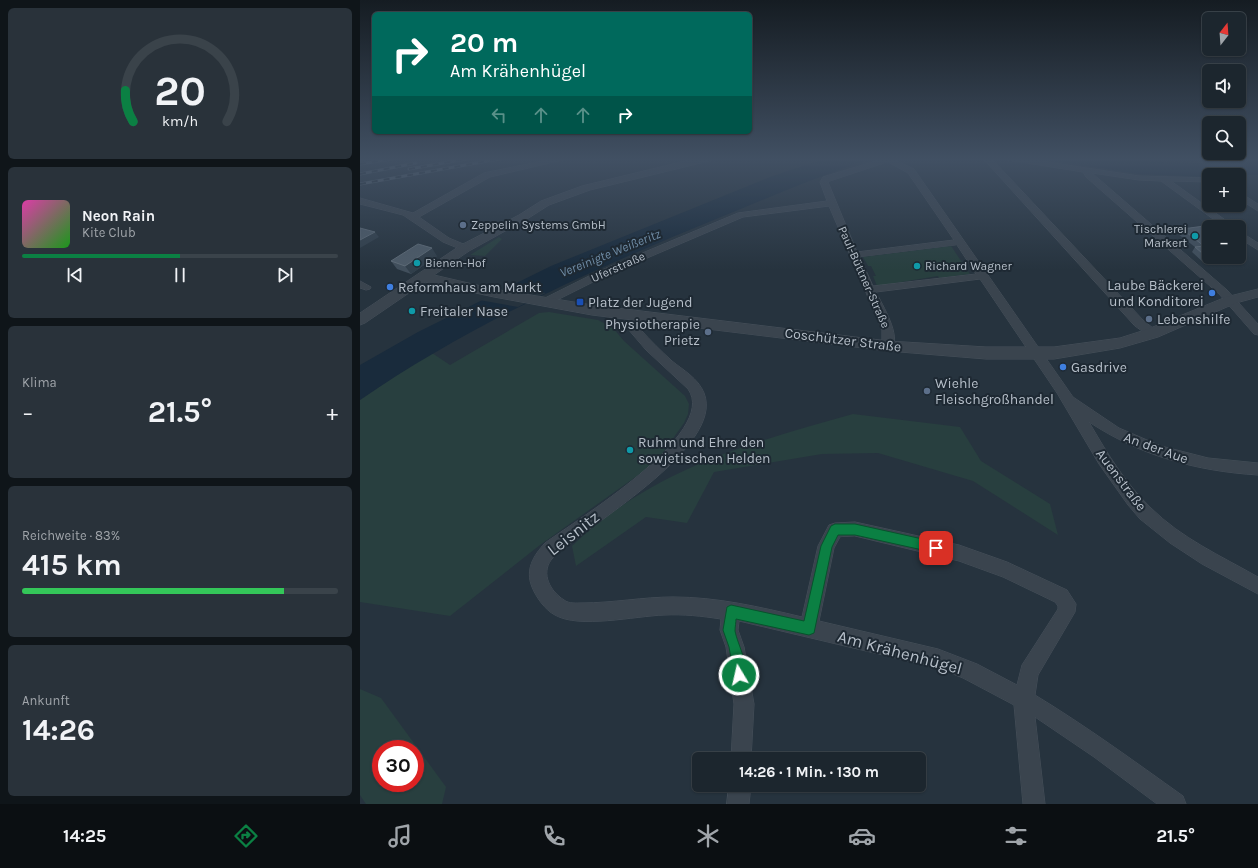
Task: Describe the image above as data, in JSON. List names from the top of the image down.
{
  "streets": {
    "street": [
      "Uferstraße",
      "Paul-Büttner-Straße",
      "Coschützer Straße",
      "An der Aue",
      "Auenstraße",
      "Leisnitz",
      "Am Krähenhügel"
    ]
  },
  "crossings": [
    ["Uferstraße", "Paul-Büttner-Straße"],
    ["Uferstraße", "Coschützer Straße"],
    ["Paul-Büttner-Straße", "Coschützer Straße"],
    ["Coschützer Straße", "Auenstraße"],
    ["Coschützer Straße", "Leisnitz"],
    ["An der Aue", "Auenstraße"],
    ["Leisnitz", "Am Krähenhügel"]
  ],
  "water": ["Vereinigte Weißeritz"],
  "places": {
    "other": [
      "Zeppelin Systems GmbH",
      "Tischlerei Markert",
      "Bienen-Hof",
      "Richard Wagner",
      "Reformhaus am Markt",
      "Laube Bäckerei und Konditorei",
      "Freitaler Nase",
      "Lebenshilfe",
      "Physiotherapie Prietz",
      "Gasdrive",
      "Wiehle Fleischgroßhandel",
      "Ruhm und Ehre den sowjetischen Helden"
    ],
    "transit": ["Platz der Jugend"]
  },
  "north": "top",
  "page": {
    "map_buttons": ["+", "−"],
    "turn": ["20 m", "Am Krähenhügel"],
    "song": ["Neon Rain", "Kite Club"],
    "tile": [
      "Klima",
      ["Reichweite · 83%", "415 km"],
      ["Ankunft", "14:26"]
    ],
    "heat": ["−", "21.5°", "+"],
    "limit": "30",
    "trip": "14:26 · 1 Min. · 130 m",
    "tabs": ["14:25", "21.5°"],
    "gauge": ["20", "km/h"]
  }
}
